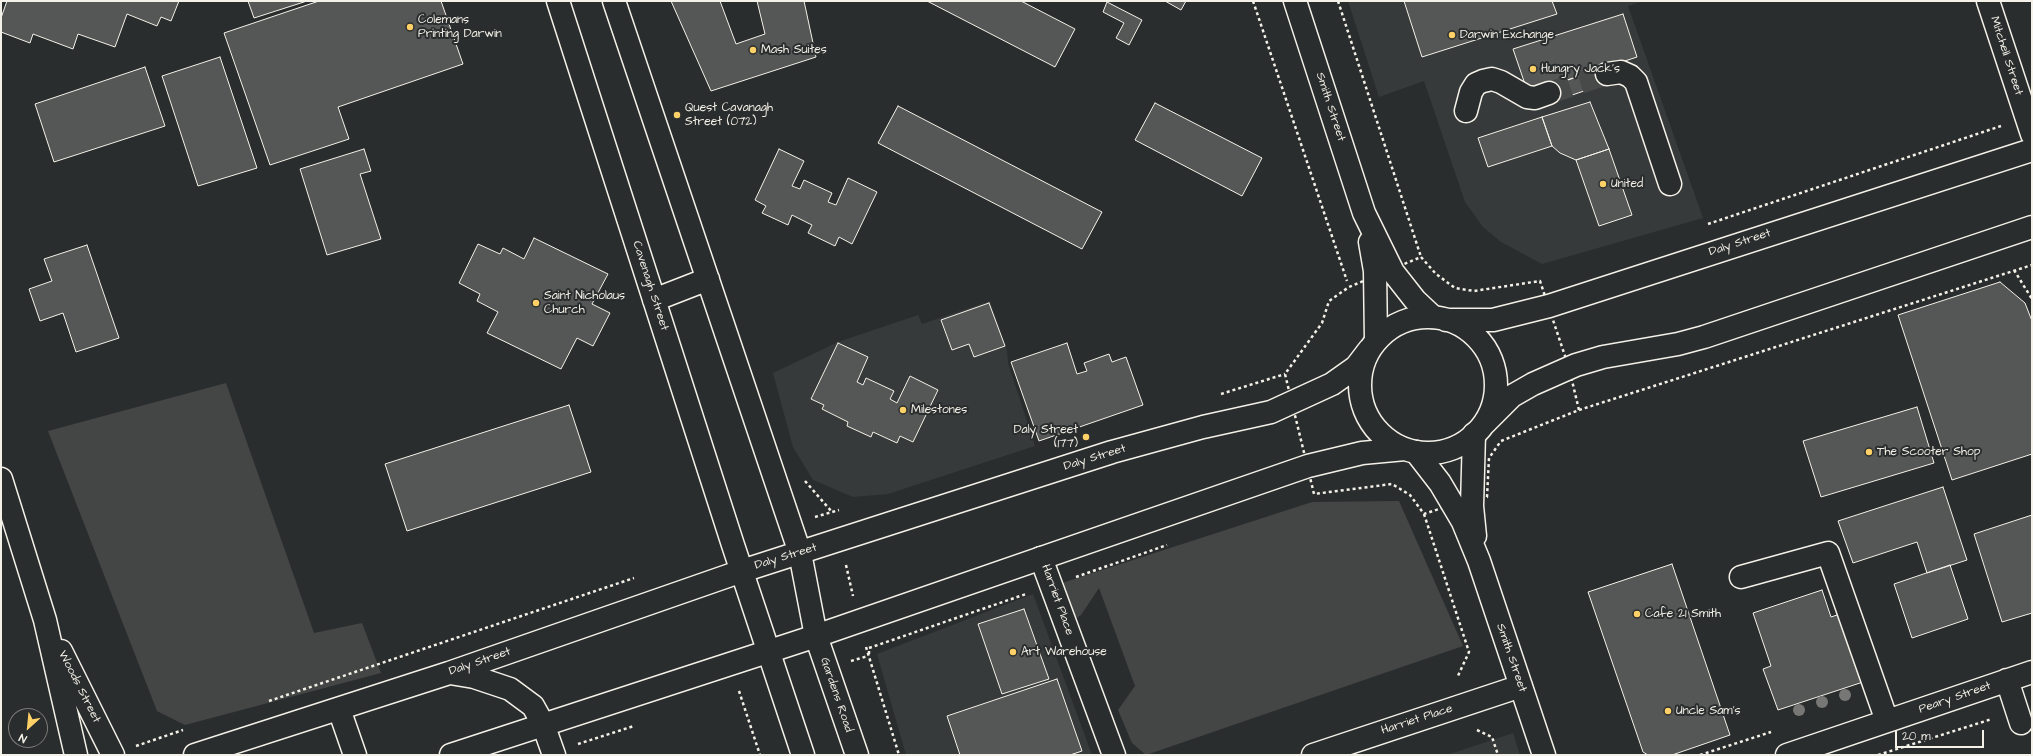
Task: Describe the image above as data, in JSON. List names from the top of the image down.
{
  "streets": {
    "main road": [
      "Mitchell Street",
      "Smith Street",
      "Daly Street",
      "Cavenagh Street",
      "Harriet Place",
      "Woods Street",
      "Gardens Road",
      "Peary Street"
    ]
  },
  "crossings": [
    ["Smith Street", "Daly Street"],
    ["Smith Street", "Harriet Place"],
    ["Daly Street", "Cavenagh Street"],
    ["Daly Street", "Gardens Road"]
  ],
  "places": [
    "Colemans Printing Darwin",
    "Darwin Exchange",
    "Mash Suites",
    "Hungry Jack's",
    "Quest Cavanagh Street (072)",
    "United",
    "Saint Nicholaus Church",
    "Milestones",
    "Daly Street (177)",
    "The Scooter Shop",
    "Cafe 21 Smith",
    "Art Warehouse",
    "Uncle Sam's"
  ],
  "scale_bar": "20 m",
  "north": "bottom left"
}
